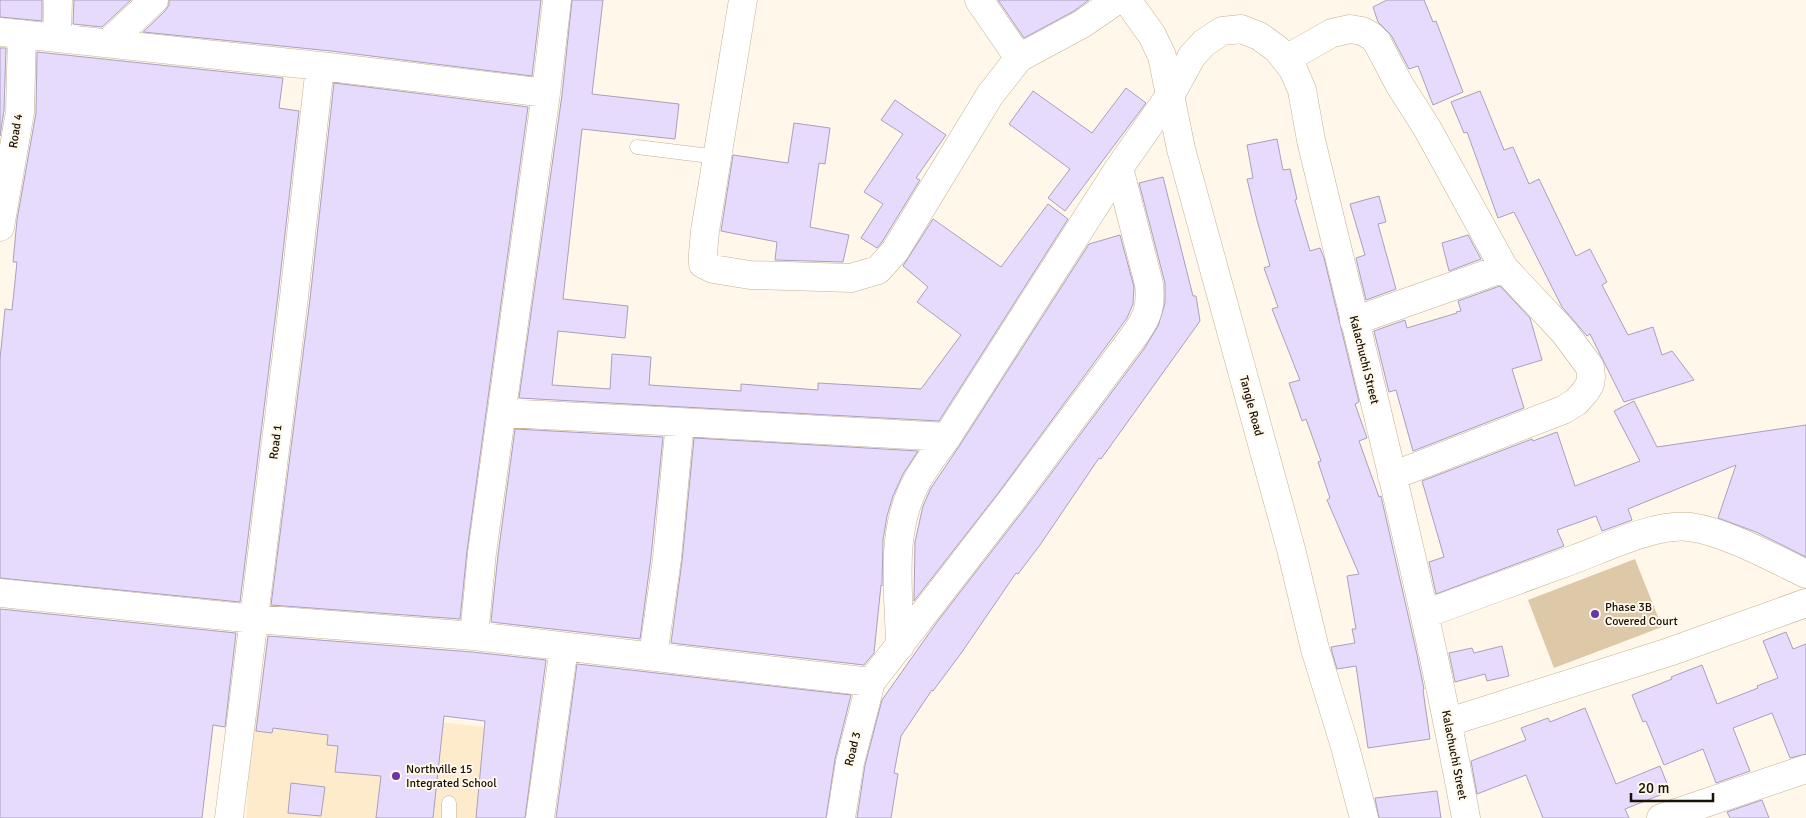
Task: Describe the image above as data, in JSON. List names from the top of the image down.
{
  "streets": {
    "street": [
      "Road 4",
      "Kalachuchi Street",
      "Tangle Road",
      "Road 1",
      "Road 3"
    ]
  },
  "crossings": [
    ["Kalachuchi Street", "Tangle Road"]
  ],
  "places": ["Phase 3B Covered Court", "Northville 15 Integrated School"],
  "scale_bar": "20 m"
}
